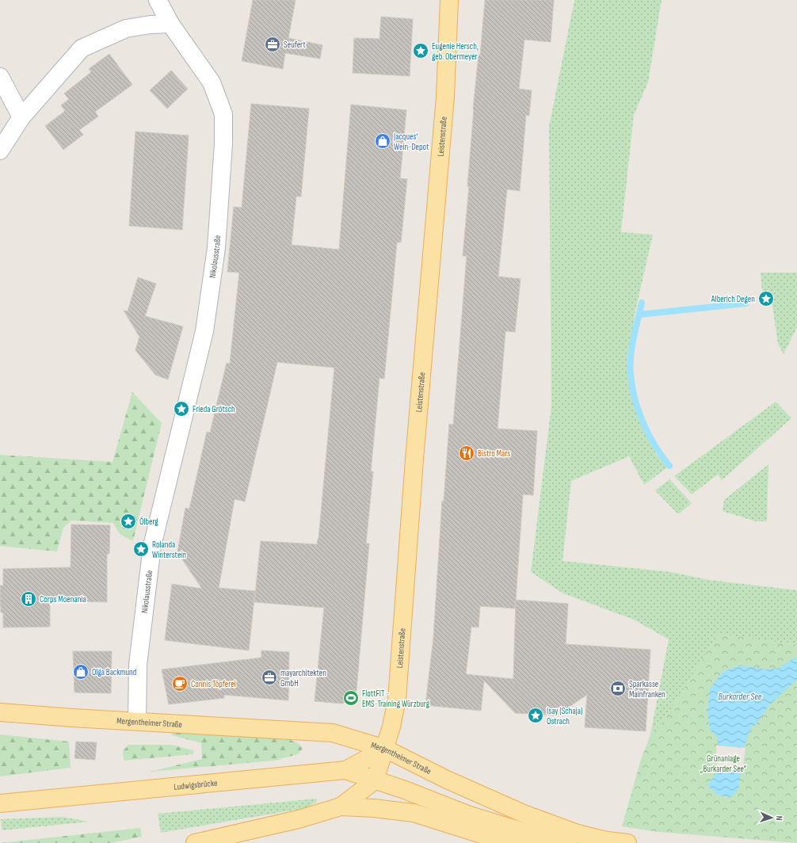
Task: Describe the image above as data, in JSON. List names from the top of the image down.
{
  "streets": {
    "main road": ["Leistenstraße", "Mergentheimer Straße", "Ludwigsbrücke"],
    "street": ["Nikolausstraße"]
  },
  "crossings": [
    ["Leistenstraße", "Mergentheimer Straße"],
    ["Leistenstraße", "Ludwigsbrücke"],
    ["Nikolausstraße", "Mergentheimer Straße"],
    ["Mergentheimer Straße", "Ludwigsbrücke"]
  ],
  "water": ["Burkarder See"],
  "parks": ["Grünanlage „Burkarder See“"],
  "places": {
    "office": ["Seufert", "mayarchitekten GmbH"],
    "place": [
      "Eugenie Hersch, geb. Obermeyer",
      "Alberich Degen",
      "Frieda Grötsch",
      "Ölberg",
      "Rolanda Winterstein",
      "Isay (Schaja) Ostrach"
    ],
    "shop": ["Jacques' Wein-Depot", "Olga Backmund"],
    "restaurant": ["Bistro Mars"],
    "building": ["Corps Moenania"],
    "cafe": ["Connis Töpferei"],
    "bank": ["Sparkasse Mainfranken"],
    "sports": ["FlottFIT - EMS-Training Würzburg"]
  },
  "north": "right"
}
